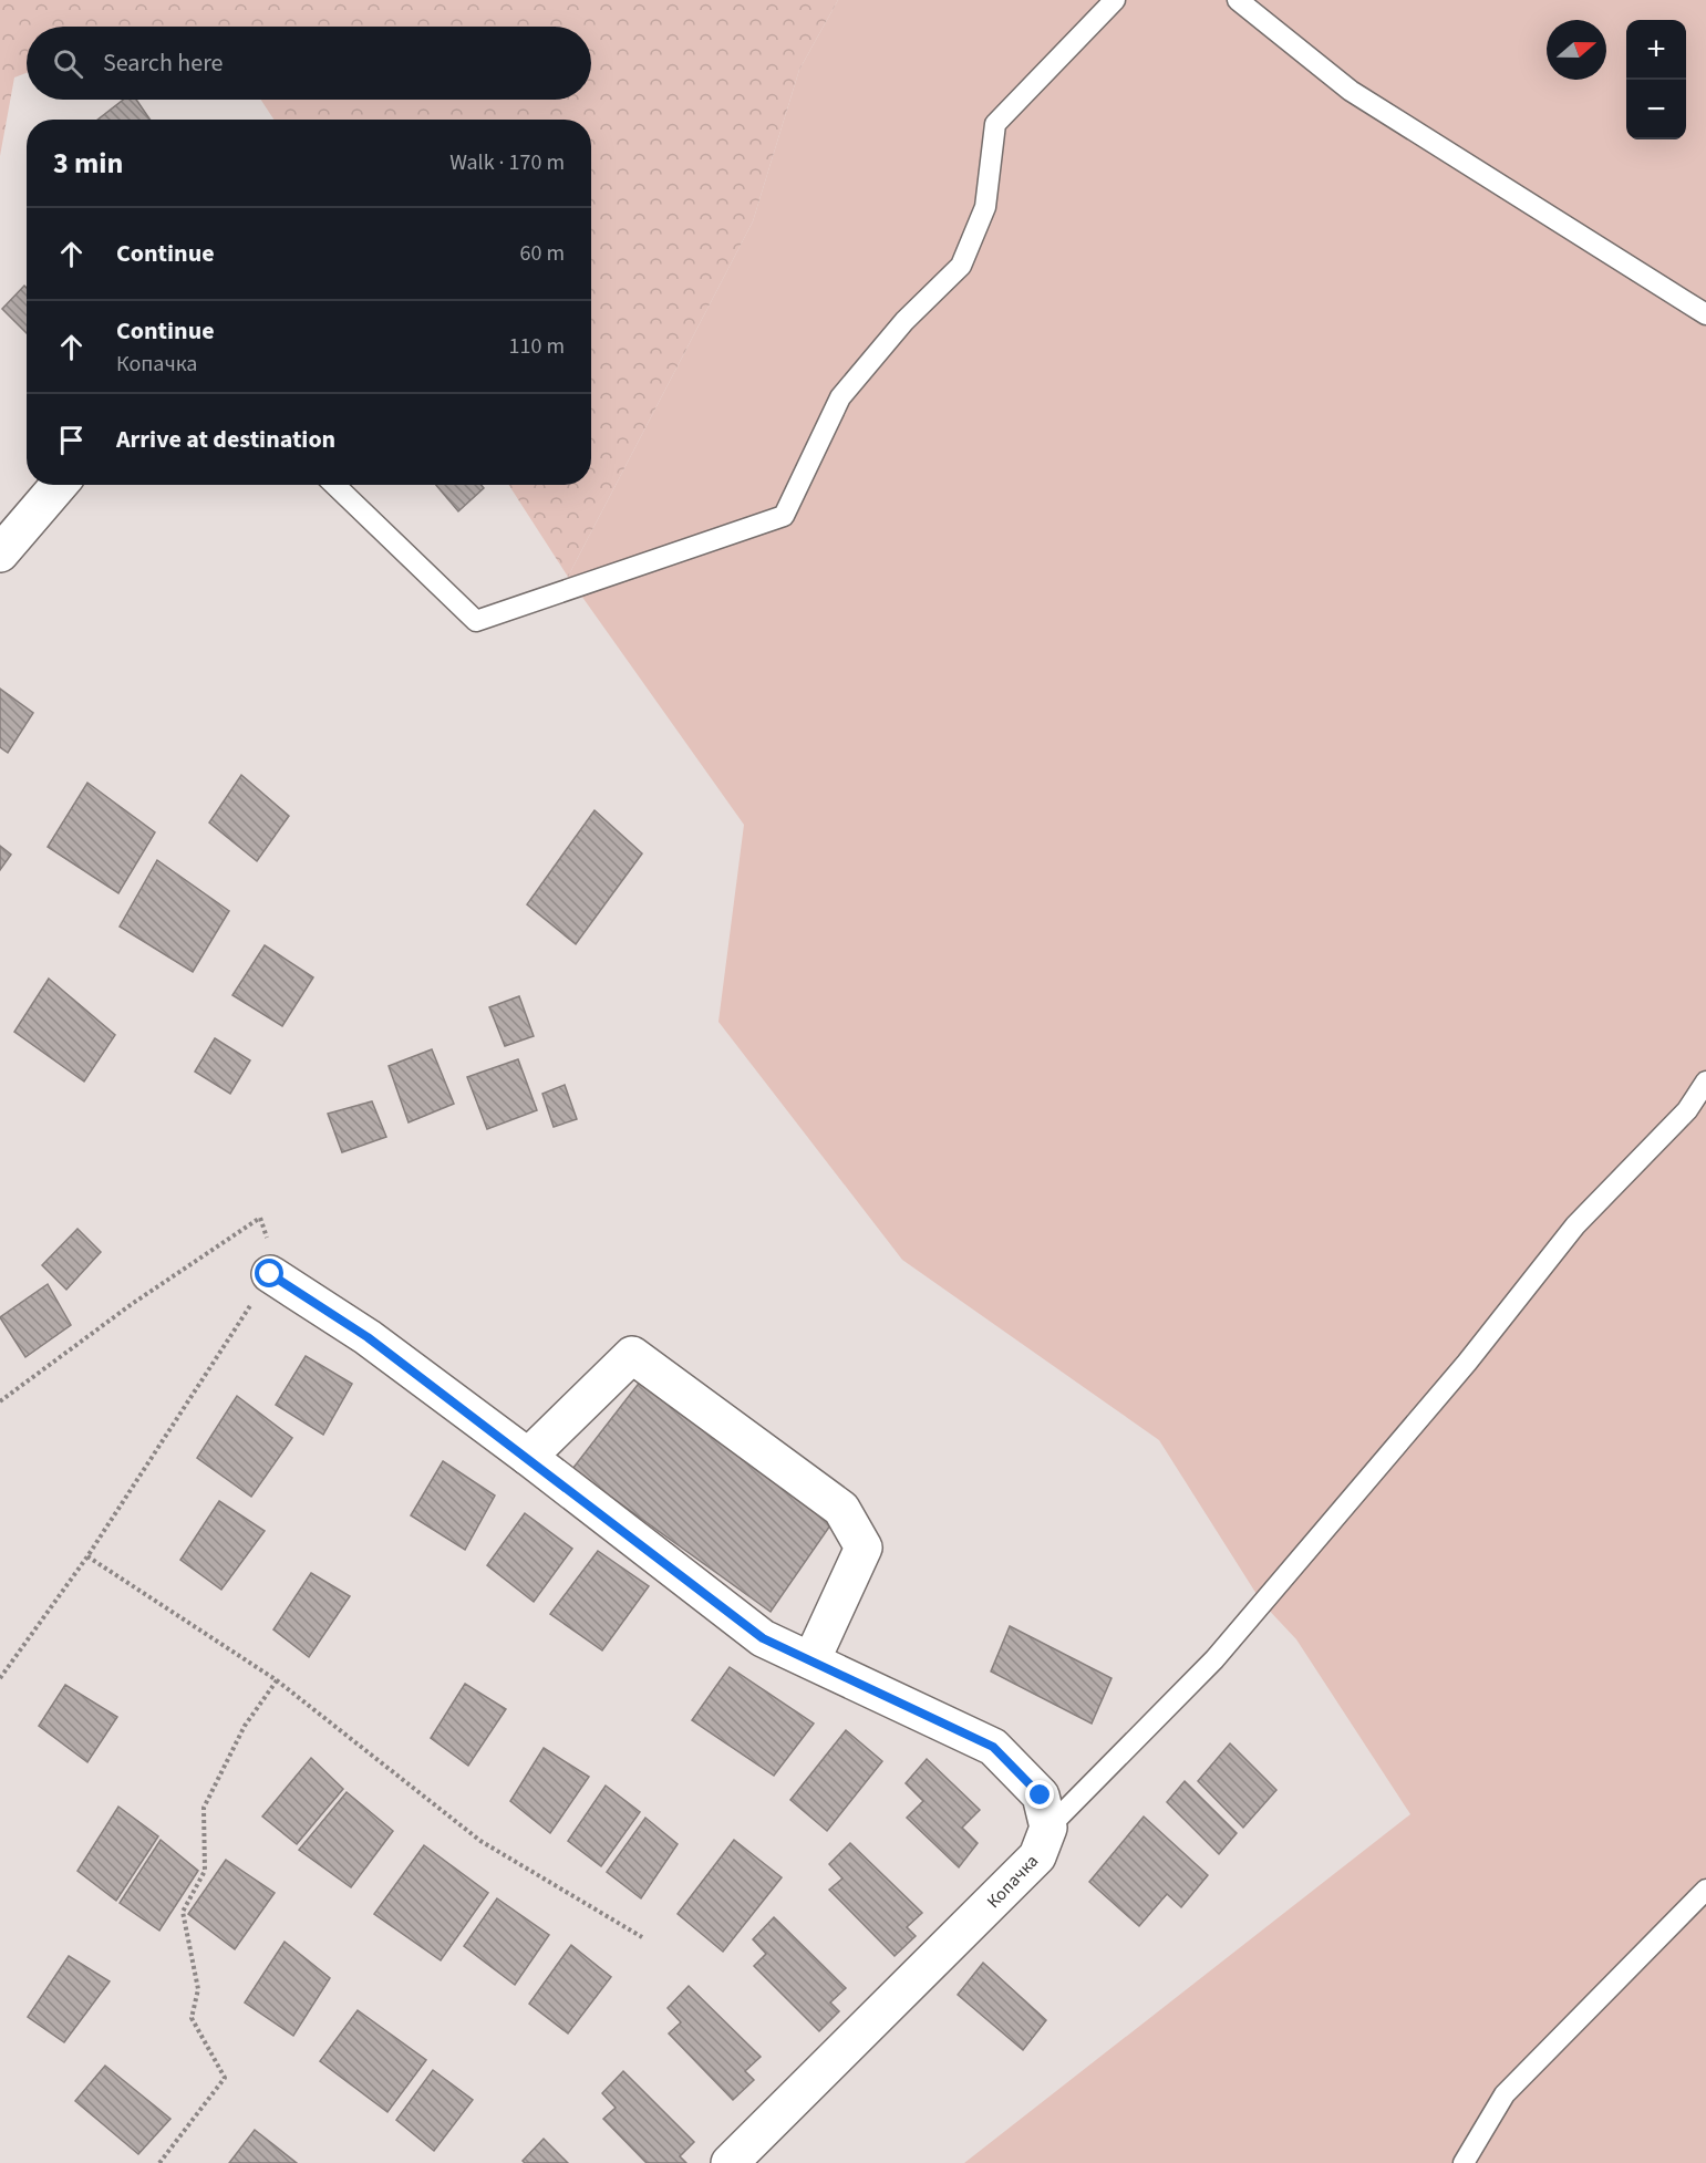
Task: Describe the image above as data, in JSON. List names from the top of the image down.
{
  "streets": {
    "street": ["Копачка"]
  },
  "north": "right",
  "page": {
    "map_buttons": ["+", "−"],
    "search": "Search here",
    "heading": ["3 min", "Walk · 170 m"],
    "list": [
      ["Continue", "60 m"],
      ["Continue", "Копачка", "110 m"],
      "Arrive at destination"
    ]
  }
}
